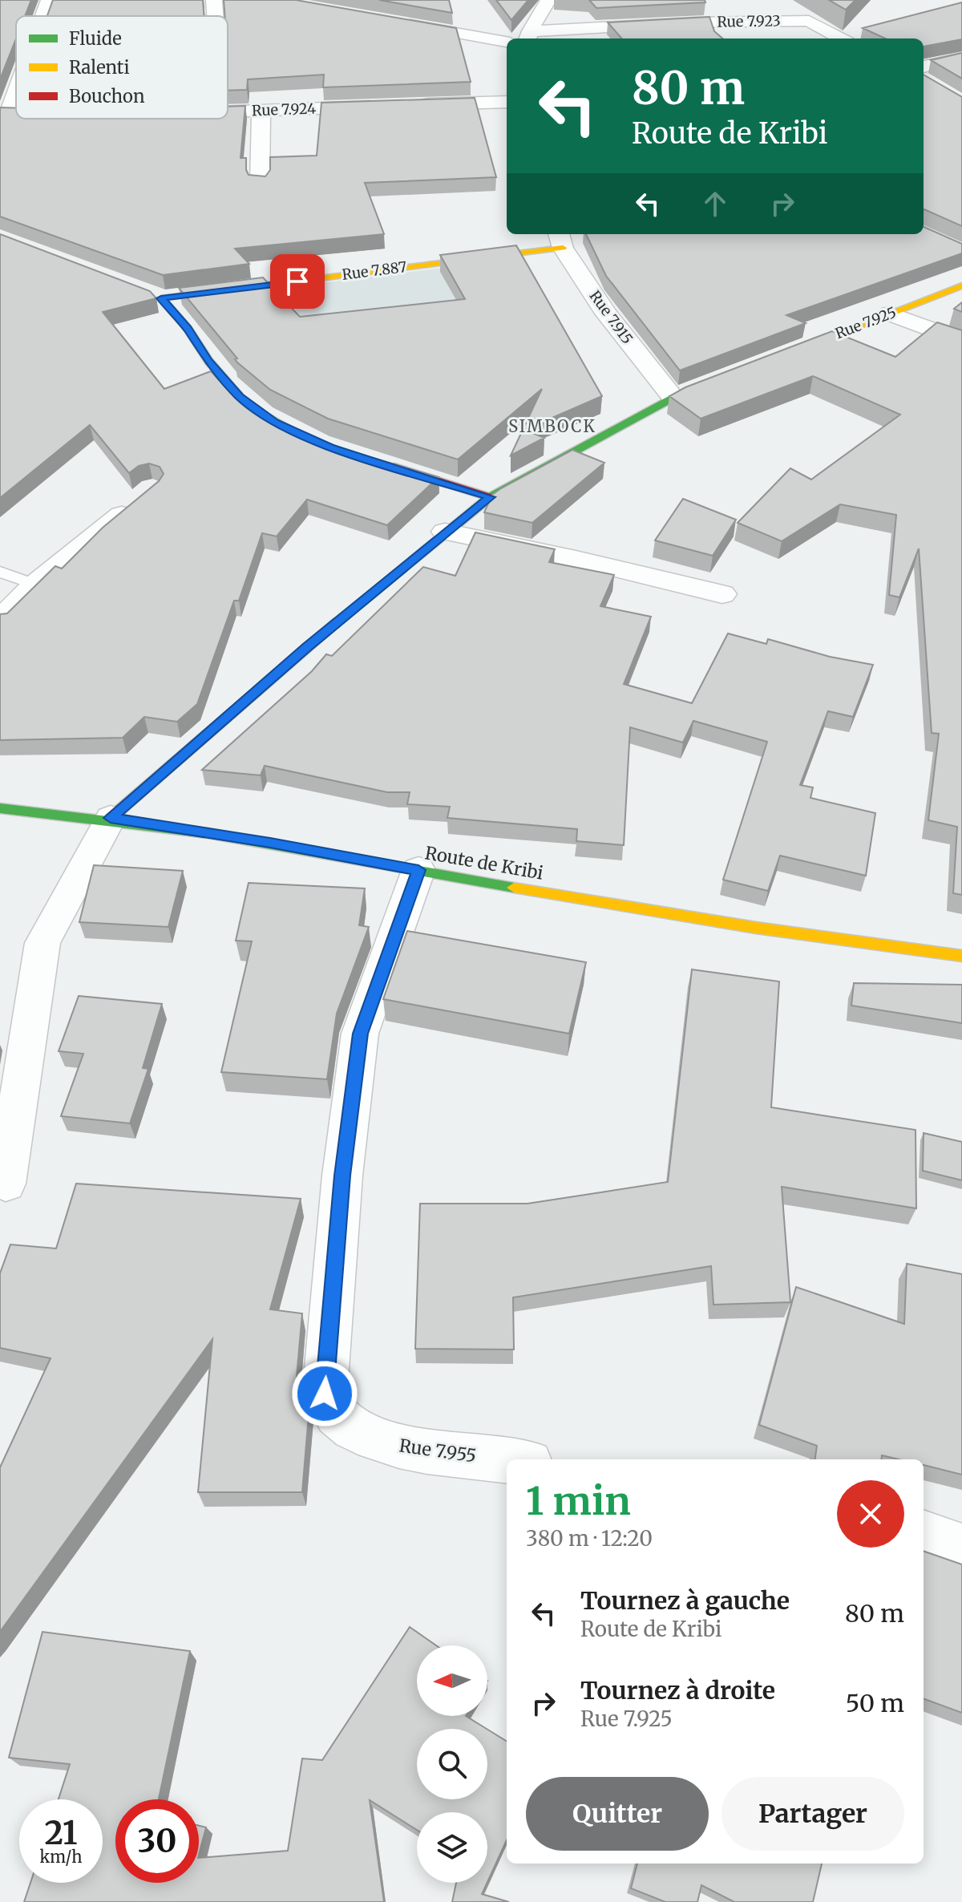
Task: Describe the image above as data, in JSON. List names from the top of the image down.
{
  "streets": {
    "street": [
      "Rue 7.923",
      "Rue 7.924",
      "Rue 7.887",
      "Rue 7.915",
      "Rue 7.925",
      "Route de Kribi",
      "Rue 7.955"
    ]
  },
  "crossings": [
    ["Rue 7.887", "Rue 7.915"],
    ["Route de Kribi", "Rue 7.955"]
  ],
  "districts": ["SIMBOCK"],
  "legend": ["Fluide", "Ralenti", "Bouchon"],
  "north": "left",
  "page": {
    "turn": ["80 m", "Route de Kribi"],
    "heading": ["1 min", "380 m · 12:20"],
    "list": [
      {
        "name": "Tournez à gauche",
        "note": "Route de Kribi",
        "value": "80 m"
      },
      {
        "name": "Tournez à droite",
        "note": "Rue 7.925",
        "value": "50 m"
      }
    ],
    "buttons": ["Quitter", "Partager"],
    "speed": "21 km/h",
    "limit": "30"
  }
}
